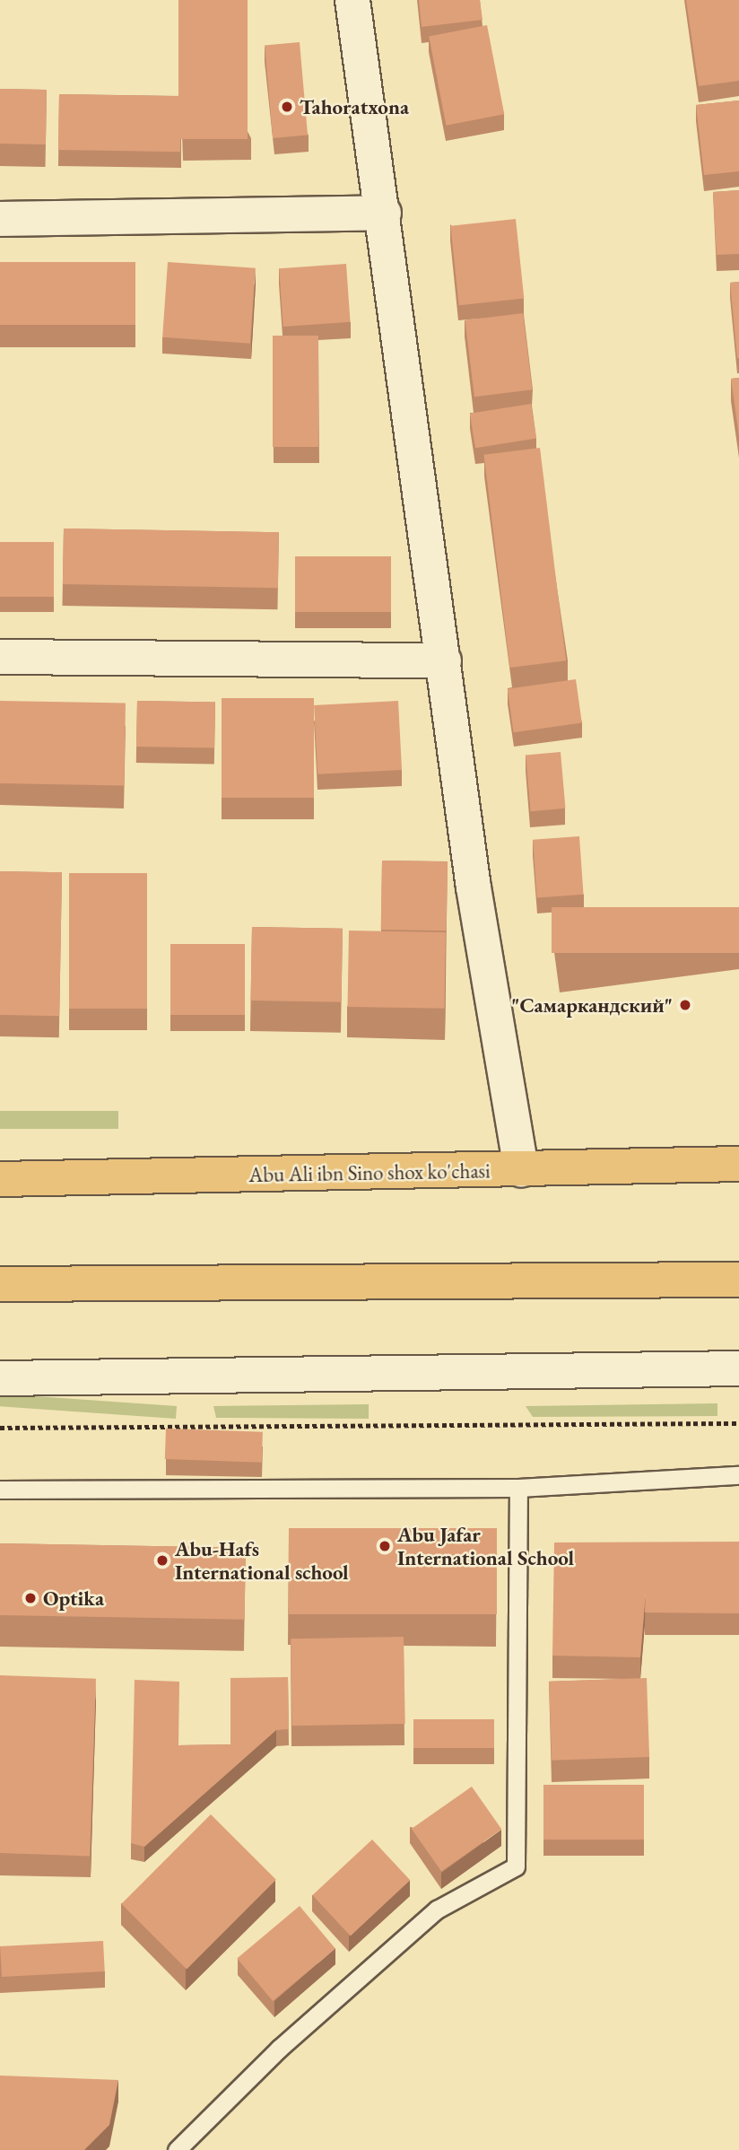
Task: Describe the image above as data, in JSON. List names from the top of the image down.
{
  "streets": {
    "main road": ["Abu Ali ibn Sino shox ko'chasi"]
  },
  "places": [
    "Tahoratxona",
    "\"Самаркандский\"",
    "Abu Jafar International School",
    "Abu-Hafs International school",
    "Optika"
  ]
}
